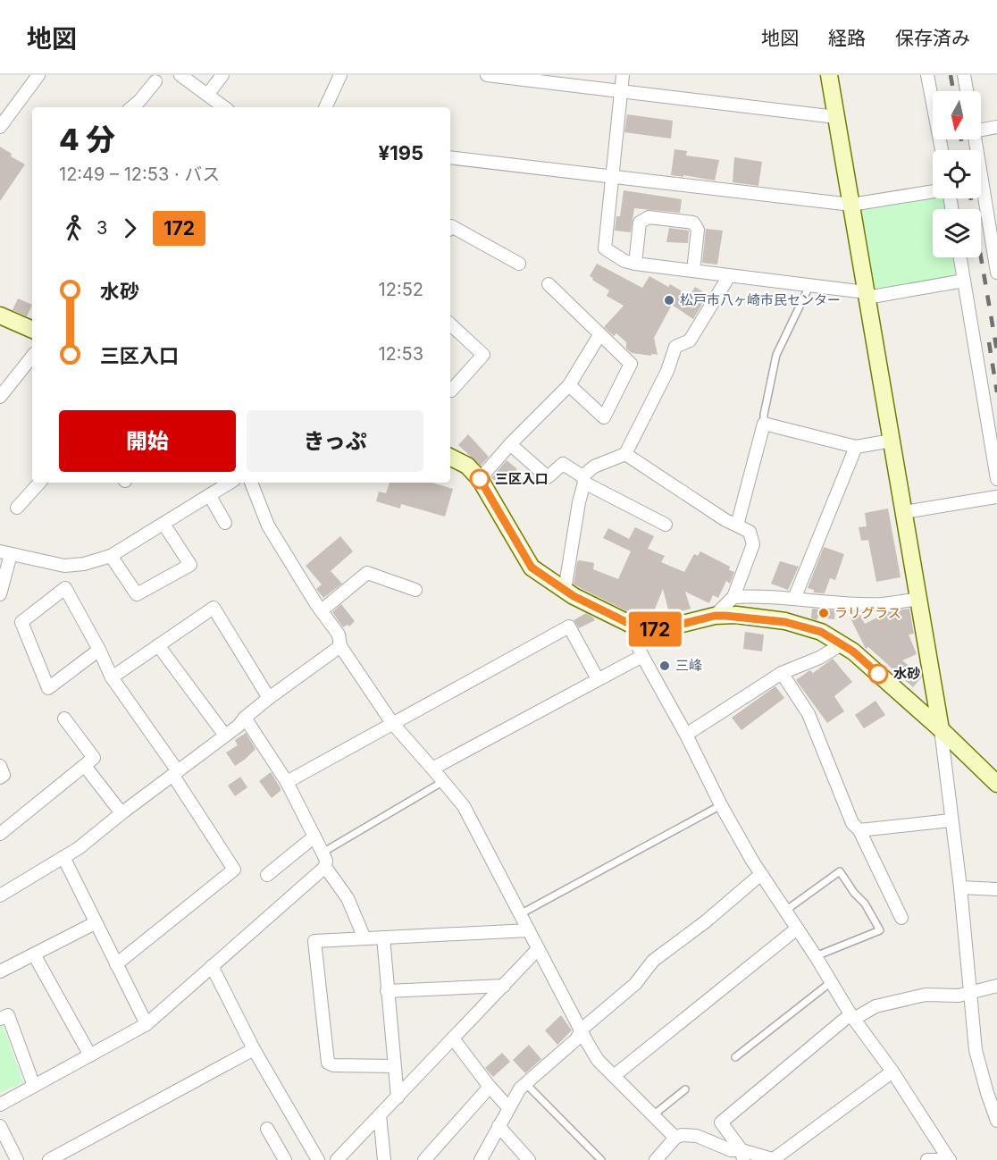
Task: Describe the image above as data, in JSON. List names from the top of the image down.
{
  "places": [
    "松戸市八ヶ崎市民センター",
    "三区入口",
    "ラリグラス",
    "三峰",
    "水砂"
  ],
  "lines": ["bus line 172"],
  "north": "bottom",
  "page": {
    "header": "地図",
    "nav": ["地図", "経路", "保存済み"],
    "on_map": "172",
    "heading": ["4 分", "12:49 – 12:53 · バス", "¥195"],
    "legs": ["3", "172"],
    "list": [
      {
        "name": "水砂",
        "value": "12:52"
      },
      {
        "name": "三区入口",
        "value": "12:53"
      }
    ],
    "buttons": ["開始", "きっぷ"]
  }
}
